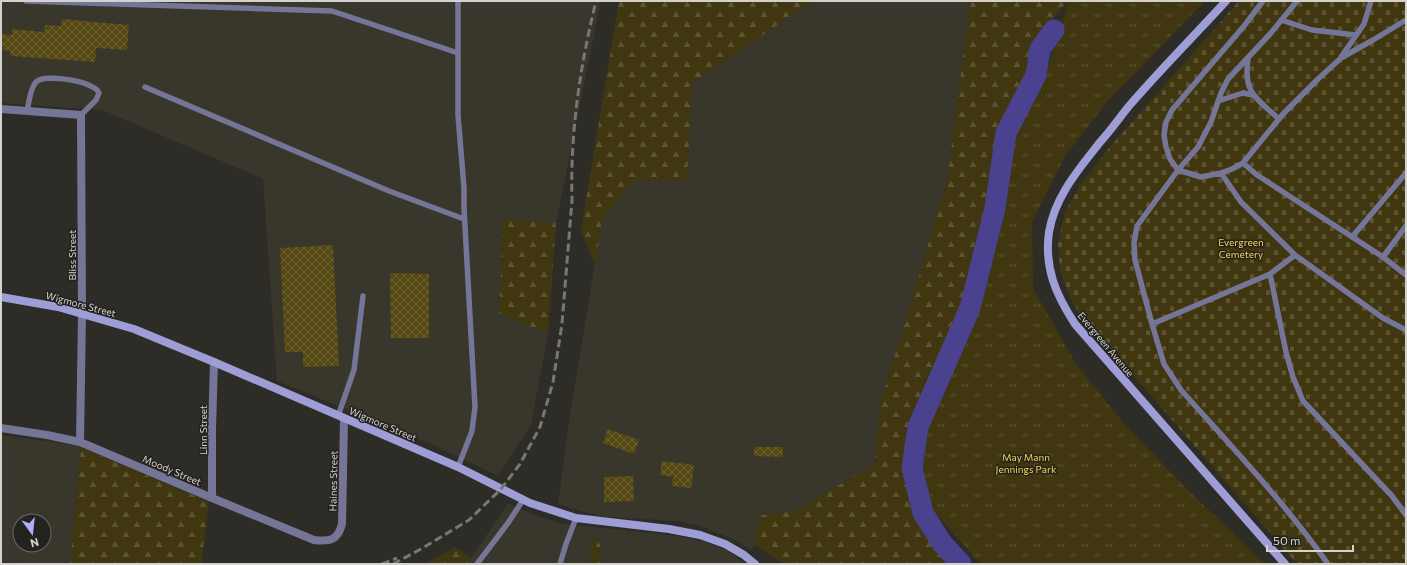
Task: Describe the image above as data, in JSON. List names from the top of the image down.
{
  "streets": {
    "street": [
      "Bliss Street",
      "Wigmore Street",
      "Evergreen Avenue",
      "Linn Street",
      "Moody Street",
      "Haines Street"
    ]
  },
  "crossings": [
    ["Bliss Street", "Wigmore Street"],
    ["Bliss Street", "Moody Street"],
    ["Wigmore Street", "Linn Street"],
    ["Wigmore Street", "Haines Street"],
    ["Linn Street", "Moody Street"],
    ["Moody Street", "Haines Street"]
  ],
  "parks": ["Evergreen Cemetery", "May Mann Jennings Park"],
  "scale_bar": "50 m",
  "north": "bottom"
}
